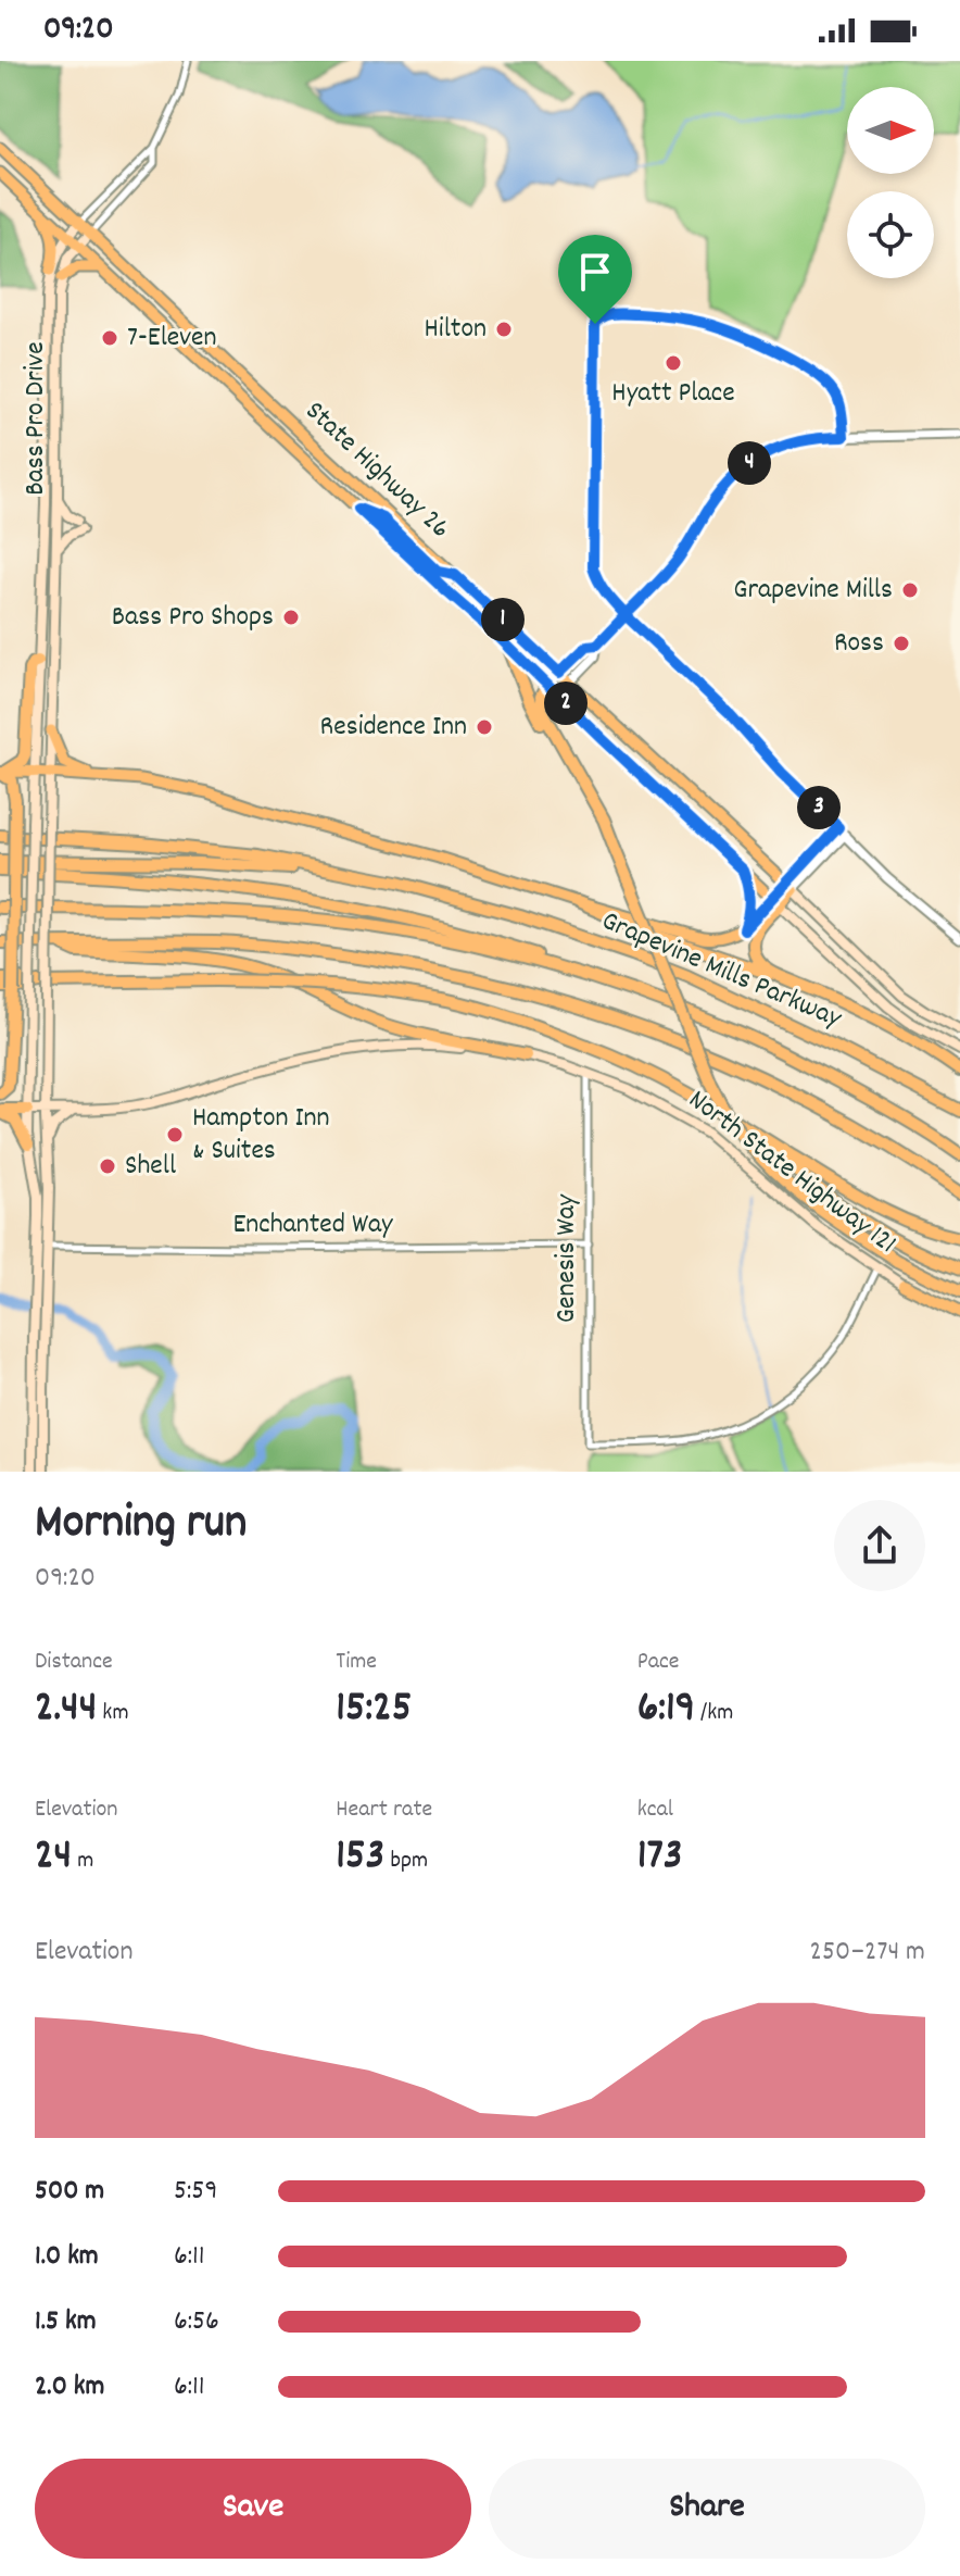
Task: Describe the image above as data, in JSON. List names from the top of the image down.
{
  "streets": {
    "highway": ["Grapevine Mills Parkway"],
    "main road": ["Bass Pro Drive", "State Highway 26", "North State Highway 121"],
    "street": ["Enchanted Way", "Genesis Way"]
  },
  "crossings": [
    ["Bass Pro Drive", "State Highway 26"],
    ["Bass Pro Drive", "North State Highway 121"],
    ["Bass Pro Drive", "Enchanted Way"],
    ["North State Highway 121", "Genesis Way"],
    ["Enchanted Way", "Genesis Way"]
  ],
  "places": [
    "Hilton",
    "7-Eleven",
    "Hyatt Place",
    "Grapevine Mills",
    "Bass Pro Shops",
    "Ross",
    "Residence Inn",
    "Hampton Inn & Suites",
    "Shell"
  ],
  "north": "right",
  "page": {
    "status": "09:20",
    "pins": [
      "4",
      "1",
      "2",
      "3"
    ],
    "heading": ["Morning run", "09:20"],
    "stats": [
      ["Distance", "2.44 km"],
      ["Time", "15:25"],
      ["Pace", "6:19 /km"],
      ["Elevation", "24 m"],
      ["Heart rate", "153 bpm"],
      ["kcal", "173"]
    ],
    "chart": ["Elevation", "250–274 m"],
    "list": [
      {
        "name": "500 m",
        "note": "5:59"
      },
      {
        "name": "1.0 km",
        "note": "6:11"
      },
      {
        "name": "1.5 km",
        "note": "6:56"
      },
      {
        "name": "2.0 km",
        "note": "6:11"
      }
    ],
    "buttons": ["Save", "Share"]
  }
}
